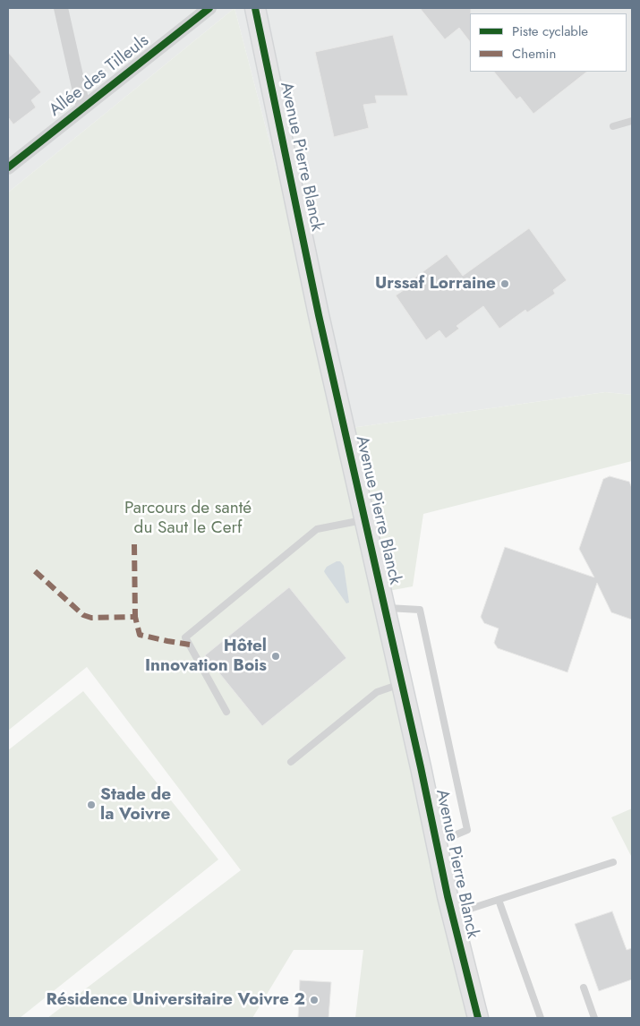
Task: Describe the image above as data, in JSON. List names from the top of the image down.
{
  "streets": {
    "street": ["Allée des Tilleuls", "Avenue Pierre Blanck"]
  },
  "parks": ["Parcours de santé du Saut le Cerf"],
  "places": [
    "Urssaf Lorraine",
    "Hôtel Innovation Bois",
    "Stade de la Voivre",
    "Résidence Universitaire Voivre 2"
  ],
  "legend": ["Piste cyclable", "Chemin"]
}
